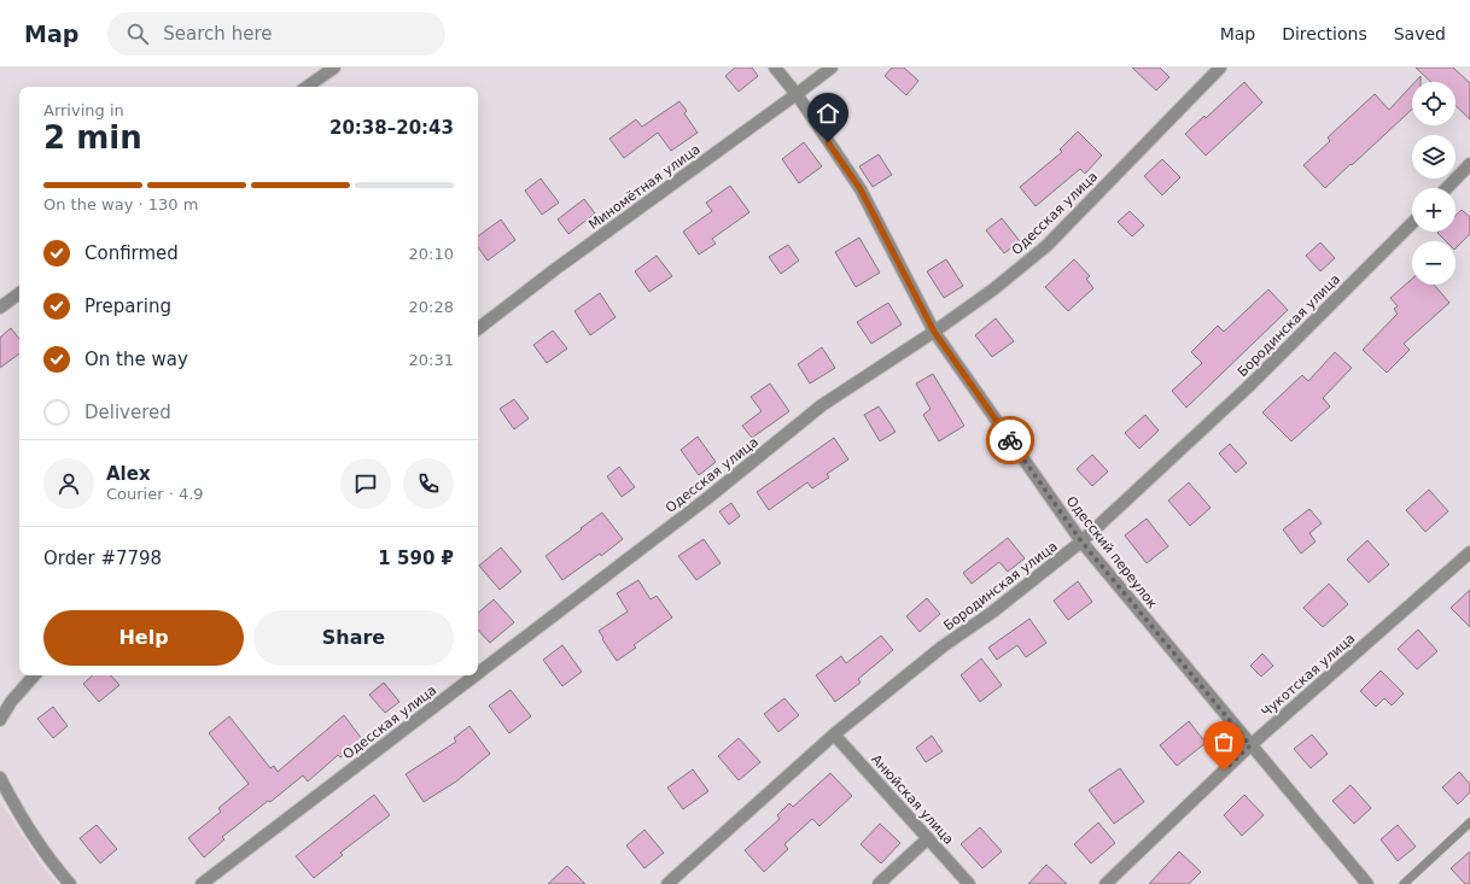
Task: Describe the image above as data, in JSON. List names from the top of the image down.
{
  "streets": {
    "street": [
      "Миномётная улица",
      "Одесская улица",
      "Бородинская улица",
      "Одесский переулок",
      "Чукотская улица",
      "Анюйская улица"
    ]
  },
  "crossings": [
    ["Миномётная улица", "Одесский переулок"],
    ["Одесская улица", "Одесский переулок"],
    ["Бородинская улица", "Одесский переулок"],
    ["Бородинская улица", "Анюйская улица"],
    ["Одесский переулок", "Чукотская улица"]
  ],
  "page": {
    "header": "Map",
    "search": "Search here",
    "nav": ["Map", "Directions", "Saved"],
    "map_buttons": ["+", "−"],
    "heading": ["2 min", "Arriving in", "20:38–20:43"],
    "panel": [
      "Alex",
      "Courier · 4.9",
      "Order #7798",
      "1 590 ₽"
    ],
    "bar": "On the way · 130 m",
    "list": [
      ["Confirmed", "20:10"],
      ["Preparing", "20:28"],
      ["On the way", "20:31"],
      "Delivered"
    ],
    "buttons": ["Help", "Share"]
  }
}
